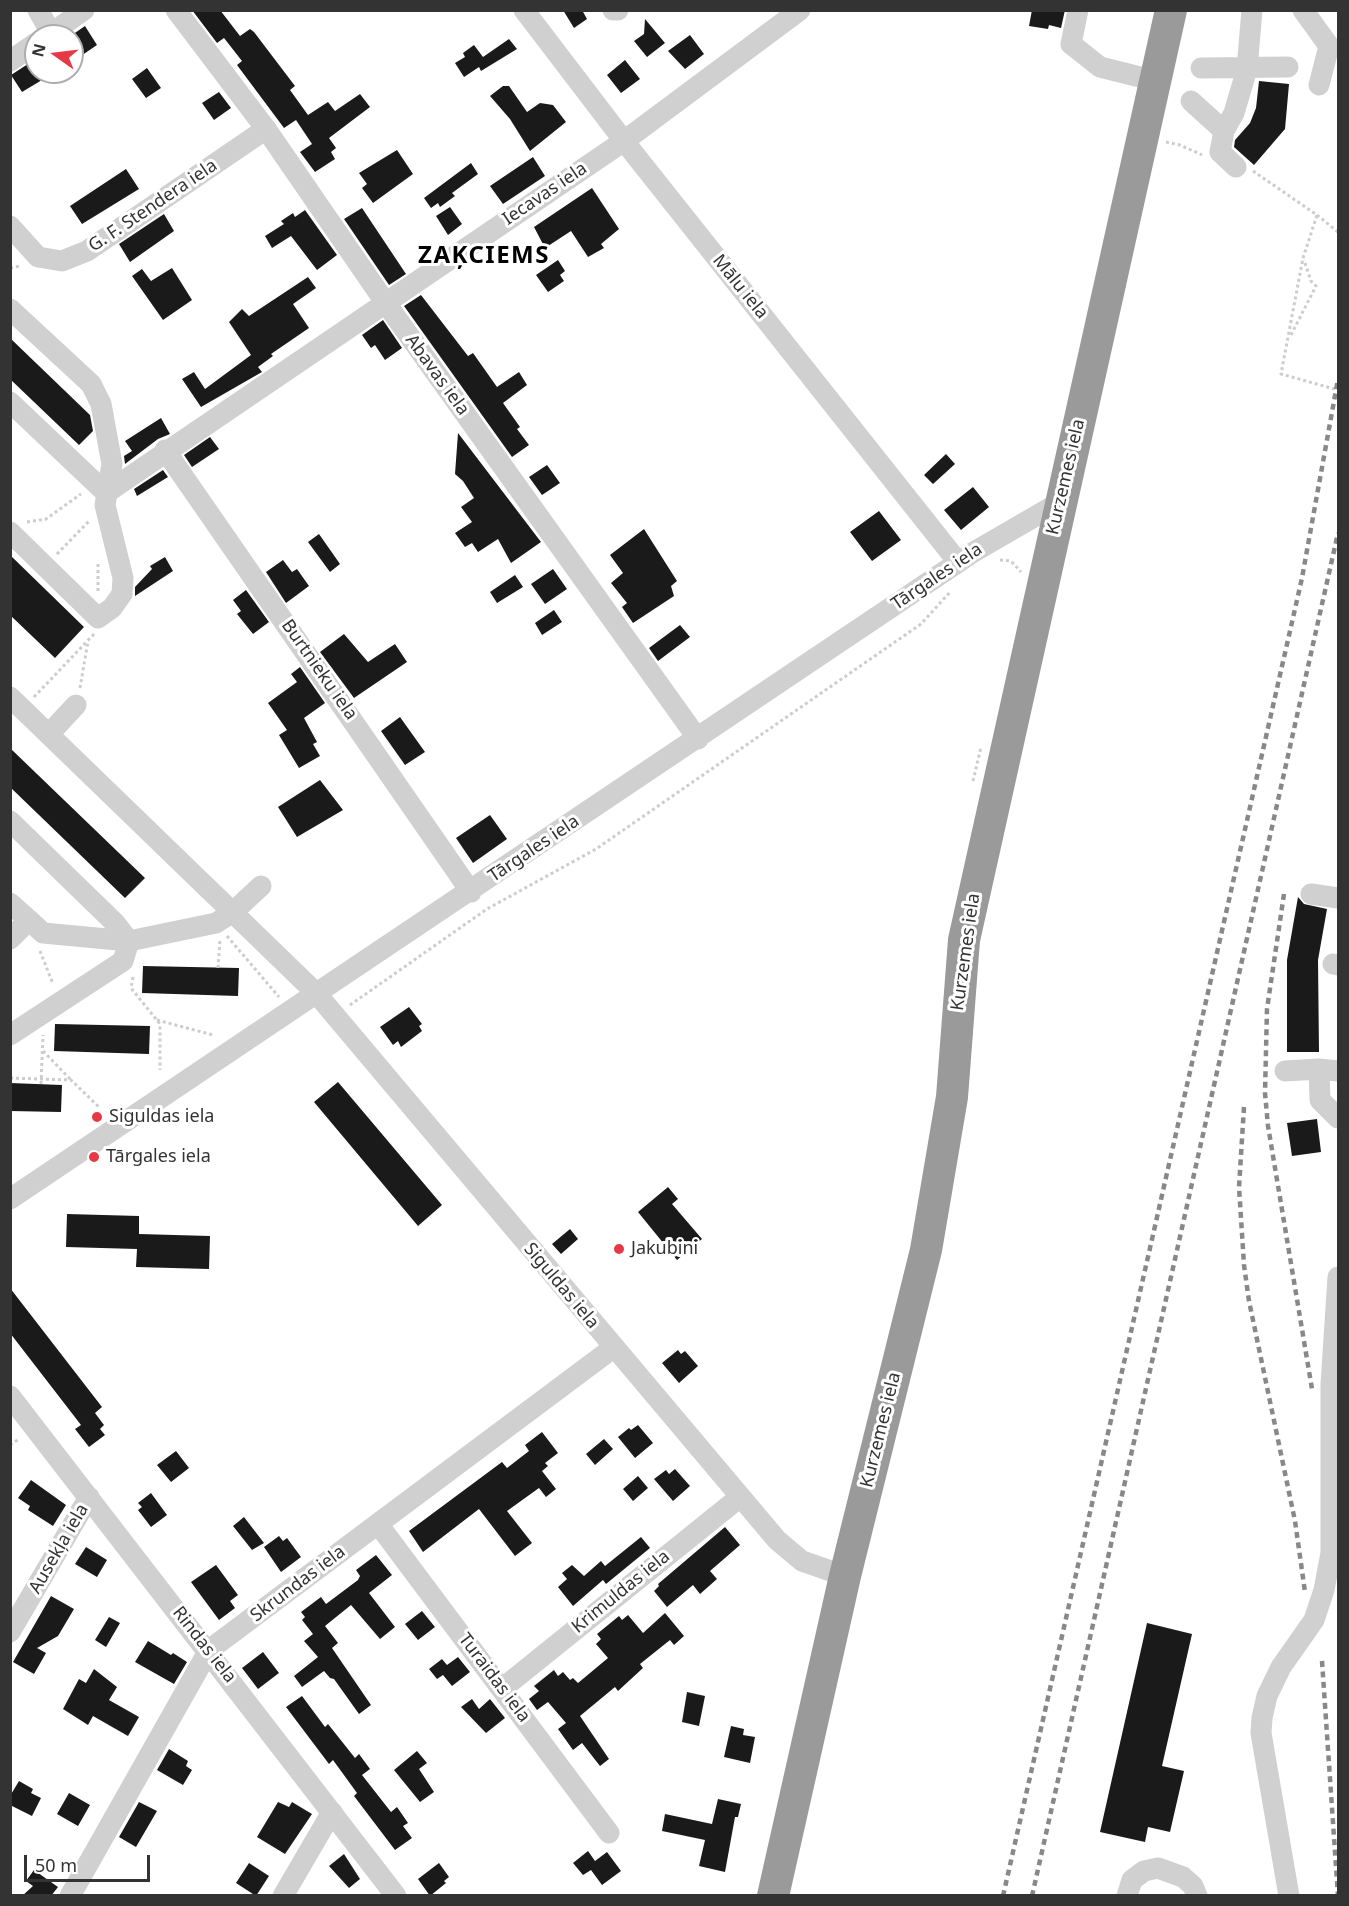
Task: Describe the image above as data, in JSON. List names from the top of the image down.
{
  "streets": {
    "highway": ["Kurzemes iela"],
    "street": [
      "Iecavas iela",
      "G. F. Stendera iela",
      "Mālu iela",
      "Abavas iela",
      "Tārgales iela",
      "Burtnieku iela",
      "Siguldas iela",
      "Ausekļa iela",
      "Skrundas iela",
      "Krimuldas iela",
      "Rindas iela",
      "Turaidas iela"
    ]
  },
  "crossings": [
    ["Iecavas iela", "Mālu iela"],
    ["Iecavas iela", "Abavas iela"],
    ["Iecavas iela", "Burtnieku iela"],
    ["G. F. Stendera iela", "Abavas iela"],
    ["Mālu iela", "Tārgales iela"],
    ["Abavas iela", "Tārgales iela"],
    ["Kurzemes iela", "Tārgales iela"],
    ["Kurzemes iela", "Siguldas iela"],
    ["Tārgales iela", "Burtnieku iela"],
    ["Tārgales iela", "Siguldas iela"],
    ["Siguldas iela", "Skrundas iela"],
    ["Siguldas iela", "Krimuldas iela"],
    ["Ausekļa iela", "Rindas iela"],
    ["Skrundas iela", "Rindas iela"],
    ["Skrundas iela", "Turaidas iela"],
    ["Krimuldas iela", "Turaidas iela"]
  ],
  "districts": ["ZAĶCIEMS"],
  "places": ["Siguldas iela", "Tārgales iela", "Jakubini"],
  "scale_bar": "50 m",
  "north": "left"
}
